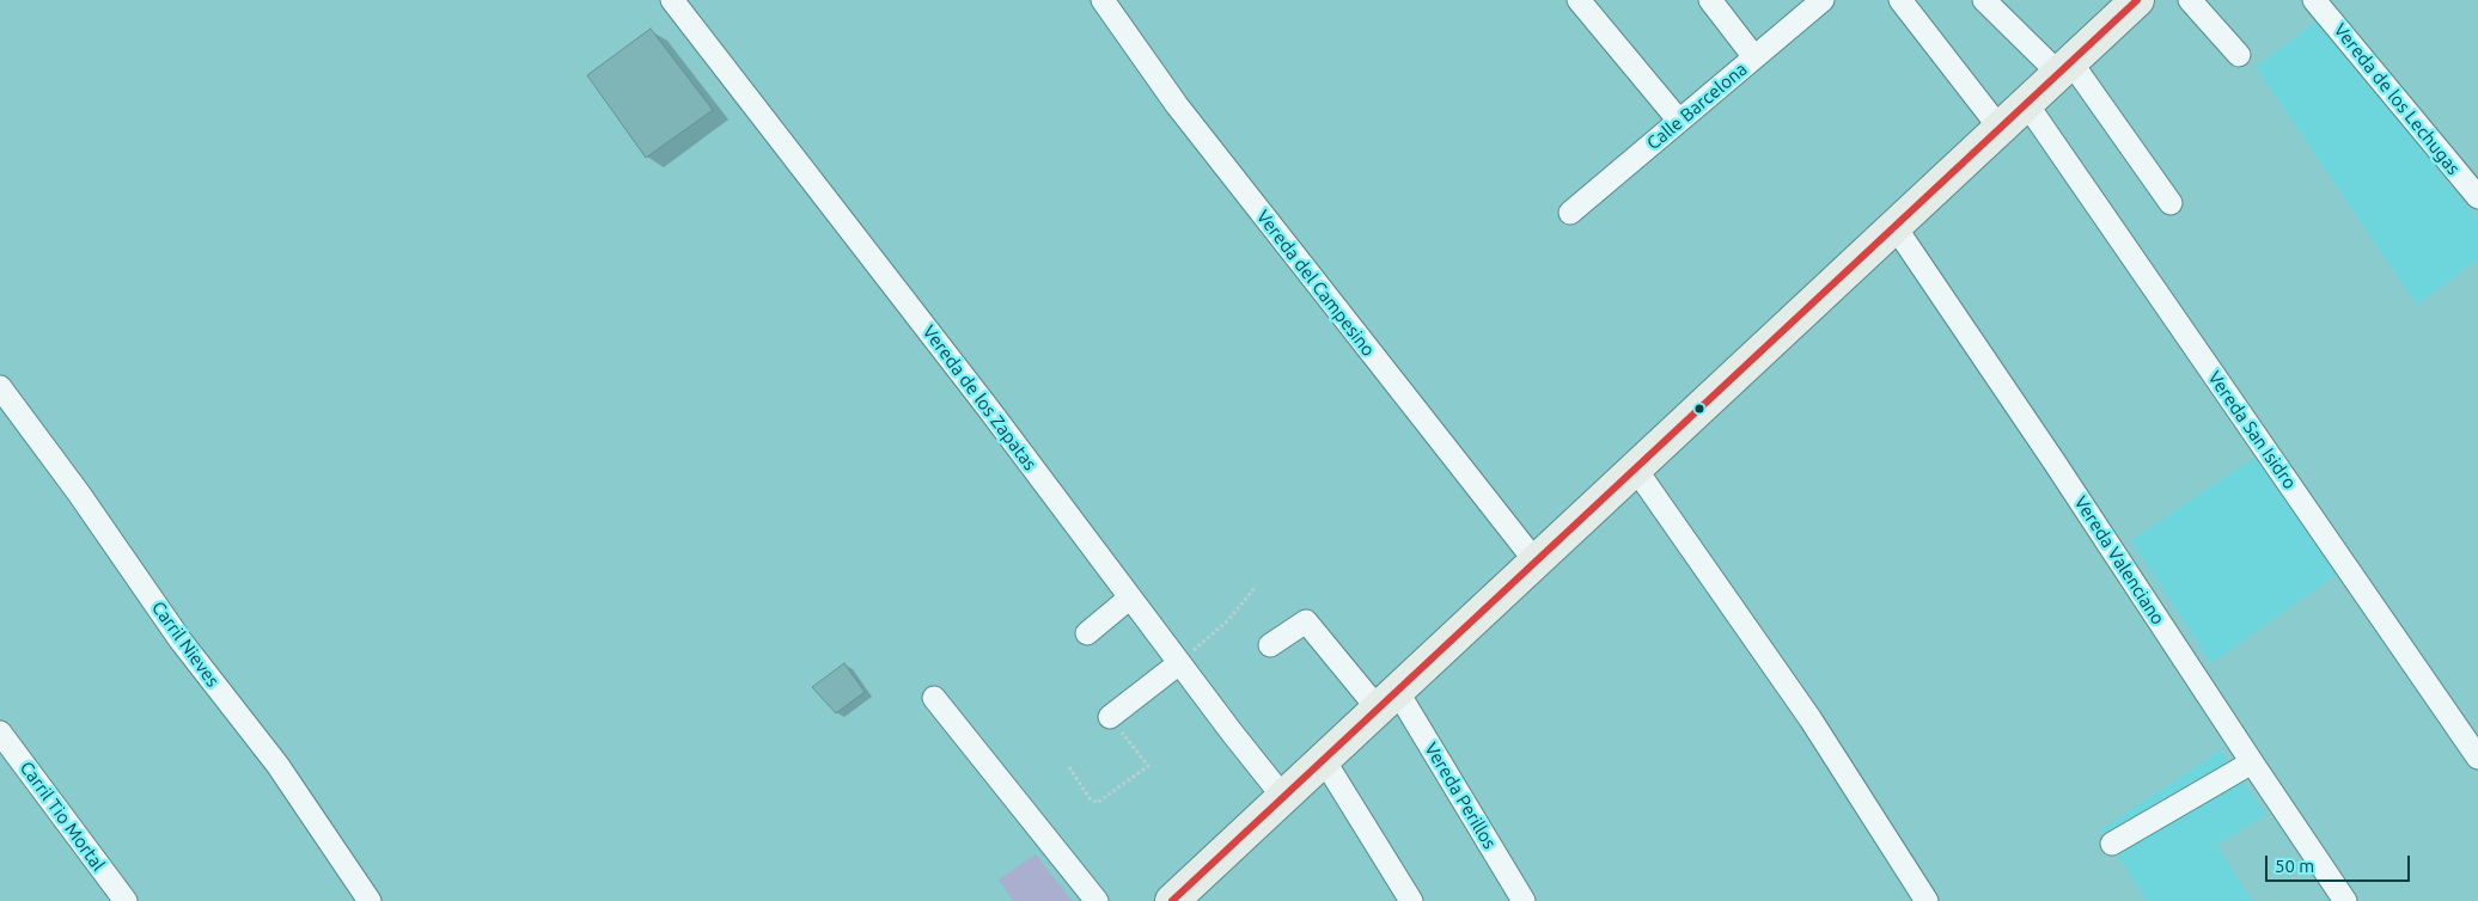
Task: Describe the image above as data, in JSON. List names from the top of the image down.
{
  "streets": {
    "street": [
      "Vereda de los Lechugas",
      "Calle Barcelona",
      "Vereda del Campesino",
      "Vereda de los Zapatas",
      "Vereda San Isidro",
      "Vereda Valenciano",
      "Carril Nieves",
      "Vereda Perillos",
      "Carril Tio Mortal"
    ]
  },
  "scale_bar": "50 m"
}
